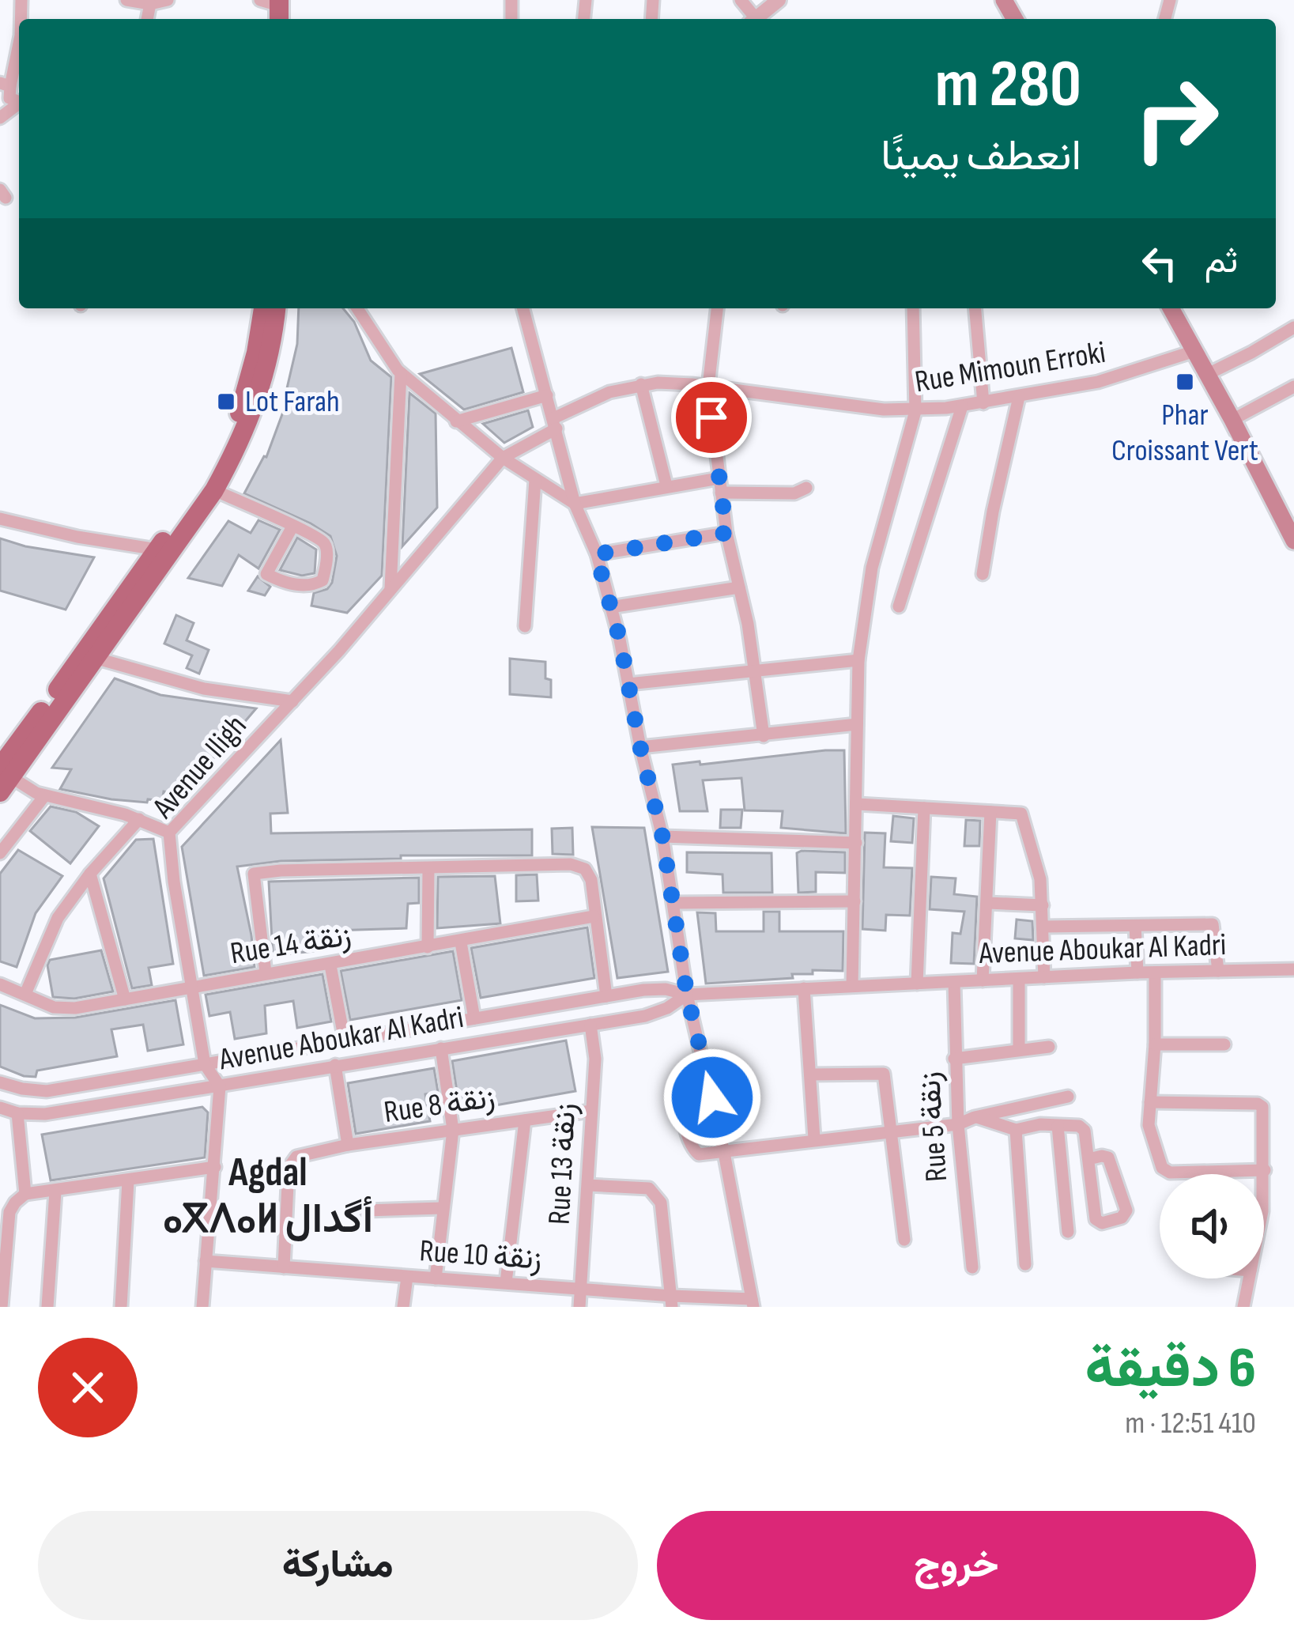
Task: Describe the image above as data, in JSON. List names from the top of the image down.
{
  "streets": {
    "street": [
      "Rue Mimoun Erroki",
      "Avenue Iligh",
      "Rue 14 زنقة",
      "Avenue Aboukar Al Kadri",
      "Rue 8 زنقة",
      "Rue 5 زنقة",
      "Rue 13 زنقة",
      "Rue 10 زنقة"
    ]
  },
  "crossings": [
    ["Rue Mimoun Erroki", "Avenue Iligh"],
    ["Avenue Iligh", "Rue 14 زنقة"],
    ["Avenue Iligh", "Avenue Aboukar Al Kadri"],
    ["Avenue Aboukar Al Kadri", "Rue 5 زنقة"],
    ["Avenue Aboukar Al Kadri", "Rue 13 زنقة"],
    ["Rue 8 زنقة", "Rue 13 زنقة"],
    ["Rue 8 زنقة", "Rue 10 زنقة"],
    ["Rue 13 زنقة", "Rue 10 زنقة"]
  ],
  "districts": ["Agdal ⴰⴳⴷⴰⵍ أگدال"],
  "places": {
    "transit": ["Phar Croissant Vert", "Lot Farah"]
  },
  "page": {
    "turn": ["280 m", "انعطف يمينًا"],
    "then": "ثم",
    "heading": ["6 دقيقة", "410 m · 12:51"],
    "buttons": ["خروج", "مشاركة"]
  }
}
